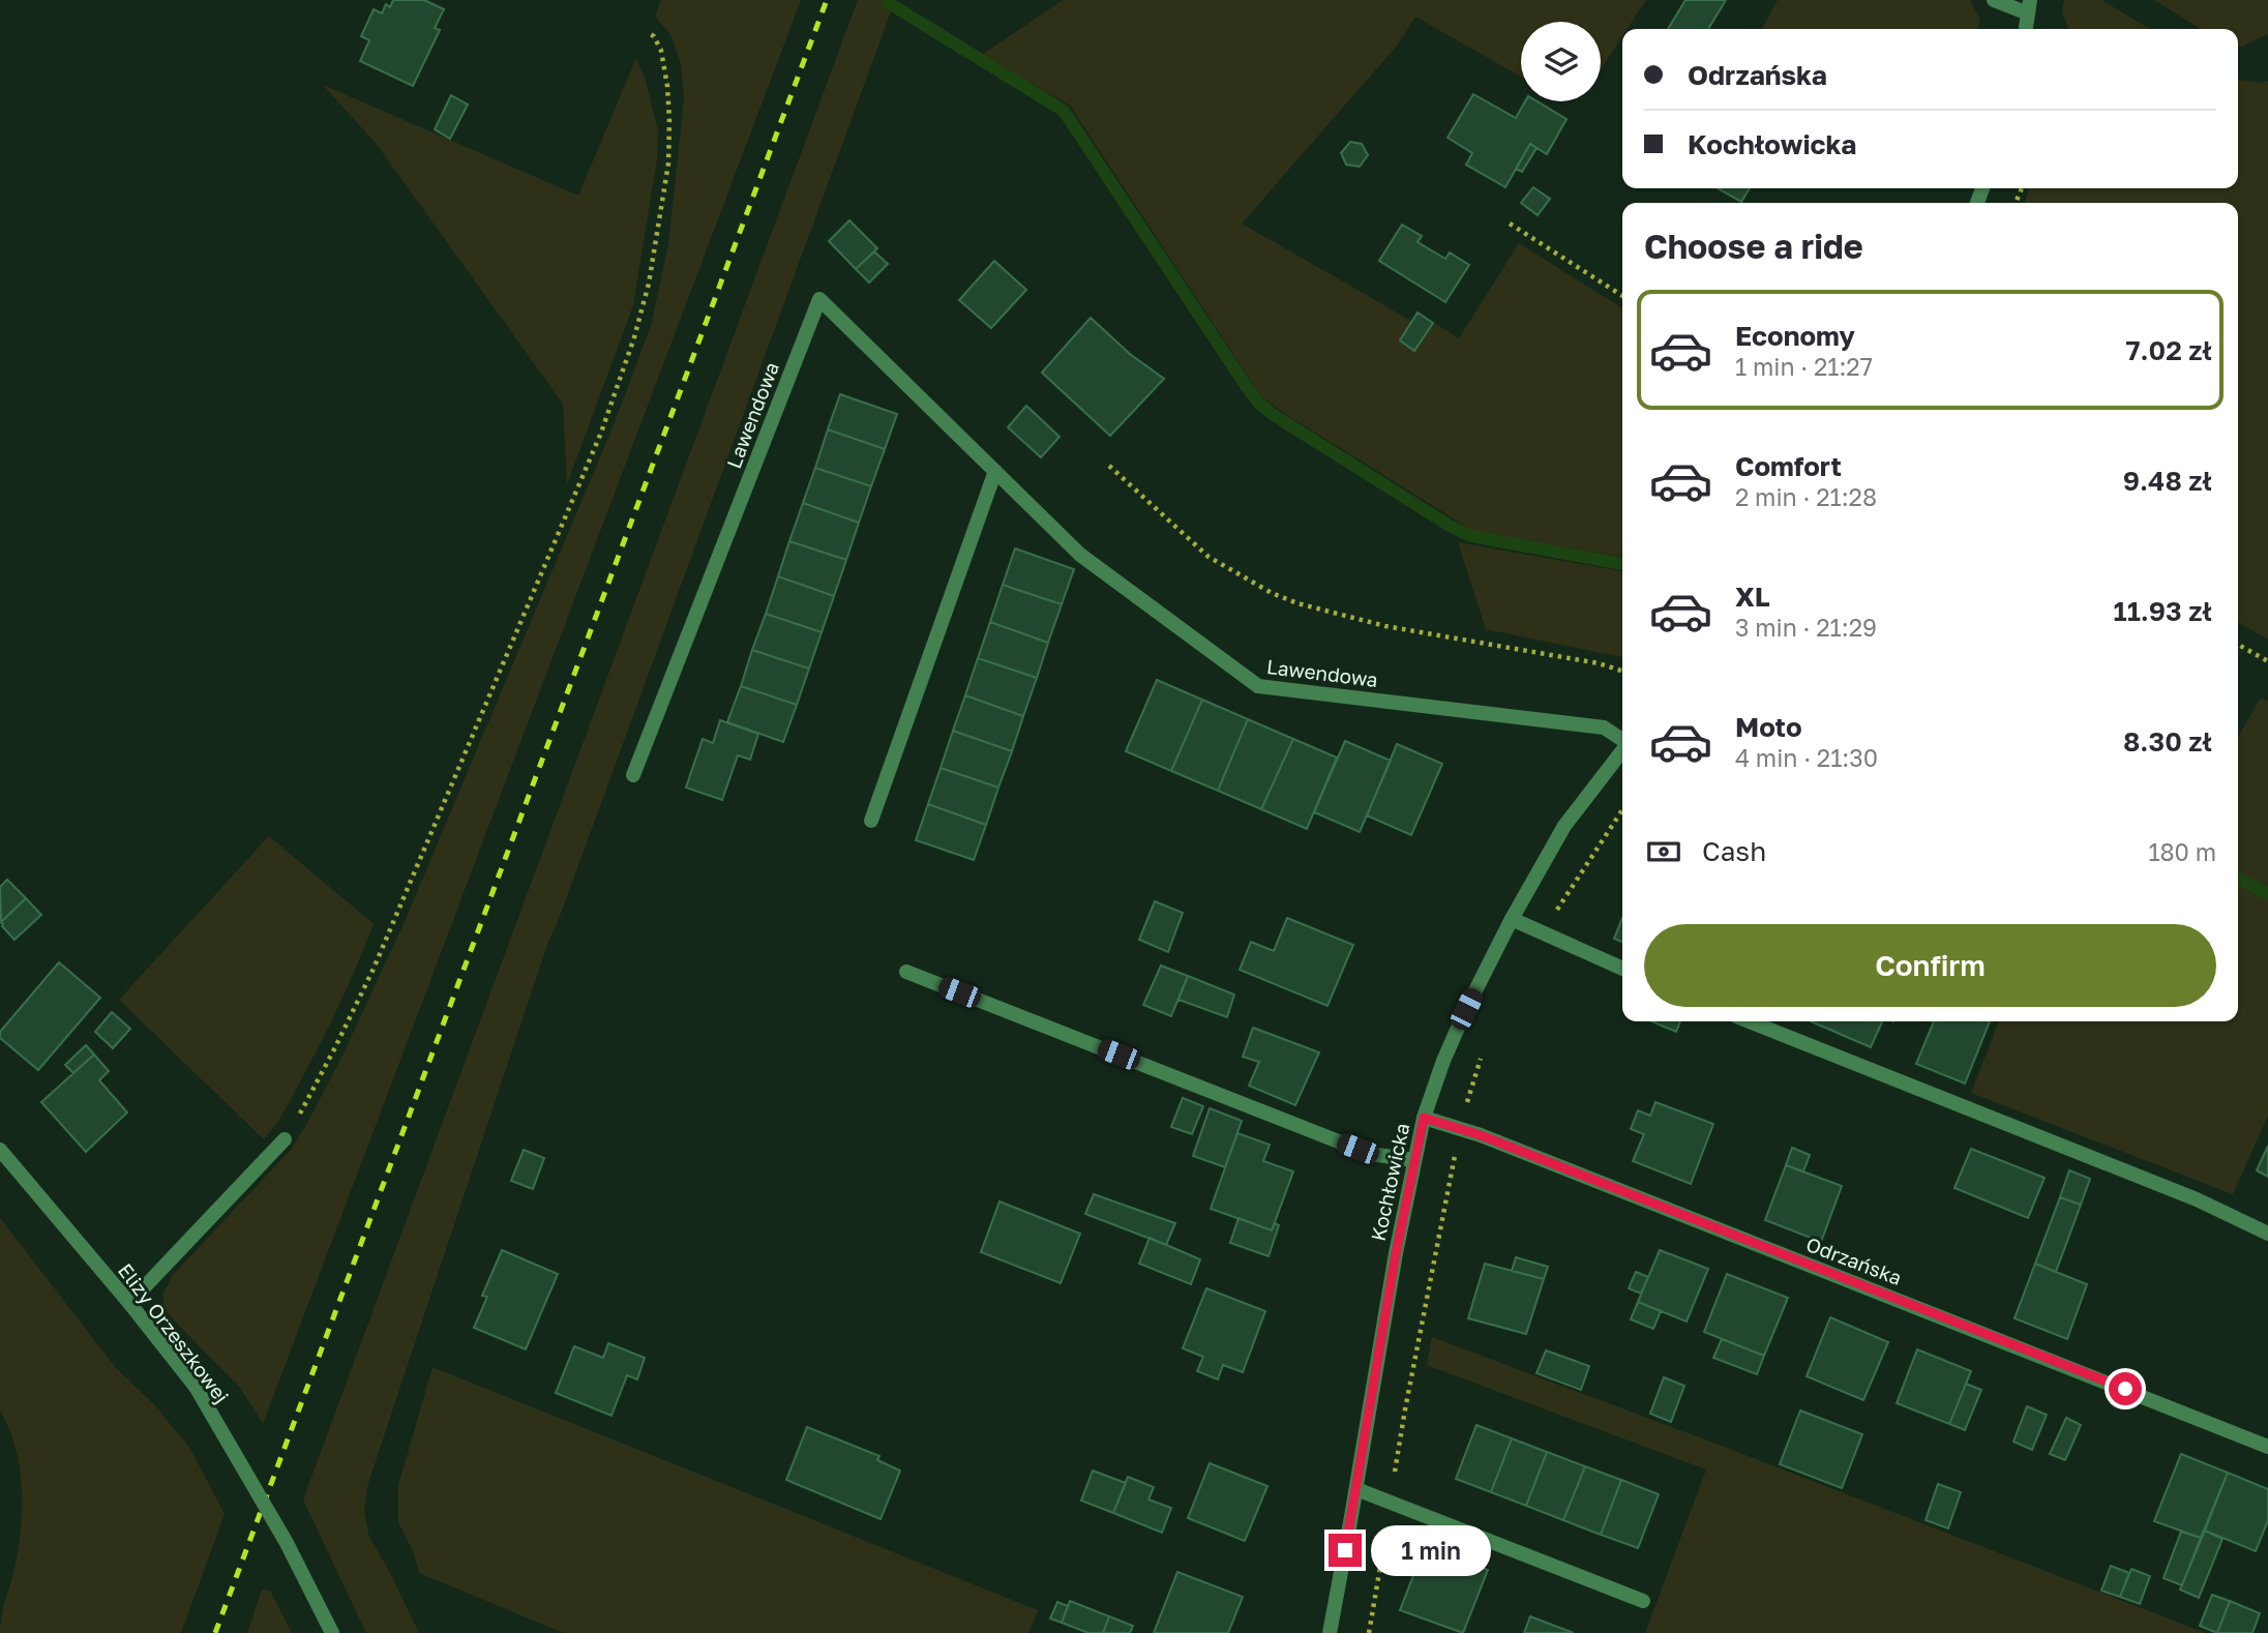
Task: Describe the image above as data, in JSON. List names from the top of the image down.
{
  "streets": {
    "street": [
      "Lawendowa",
      "Kochłowicka",
      "Odrzańska",
      "Elizy Orzeszkowej"
    ]
  },
  "crossings": [
    ["Kochłowicka", "Odrzańska"]
  ],
  "page": {
    "banner": ["Odrzańska", "Kochłowicka"],
    "heading": "Choose a ride",
    "list": [
      {
        "name": "Economy",
        "note": "1 min · 21:27",
        "value": "7.02 zł"
      },
      {
        "name": "Comfort",
        "note": "2 min · 21:28",
        "value": "9.48 zł"
      },
      {
        "name": "XL",
        "note": "3 min · 21:29",
        "value": "11.93 zł"
      },
      {
        "name": "Moto",
        "note": "4 min · 21:30",
        "value": "8.30 zł"
      }
    ],
    "pay": ["Cash", "180 m"],
    "buttons": "Confirm",
    "bubble": "1 min"
  }
}
